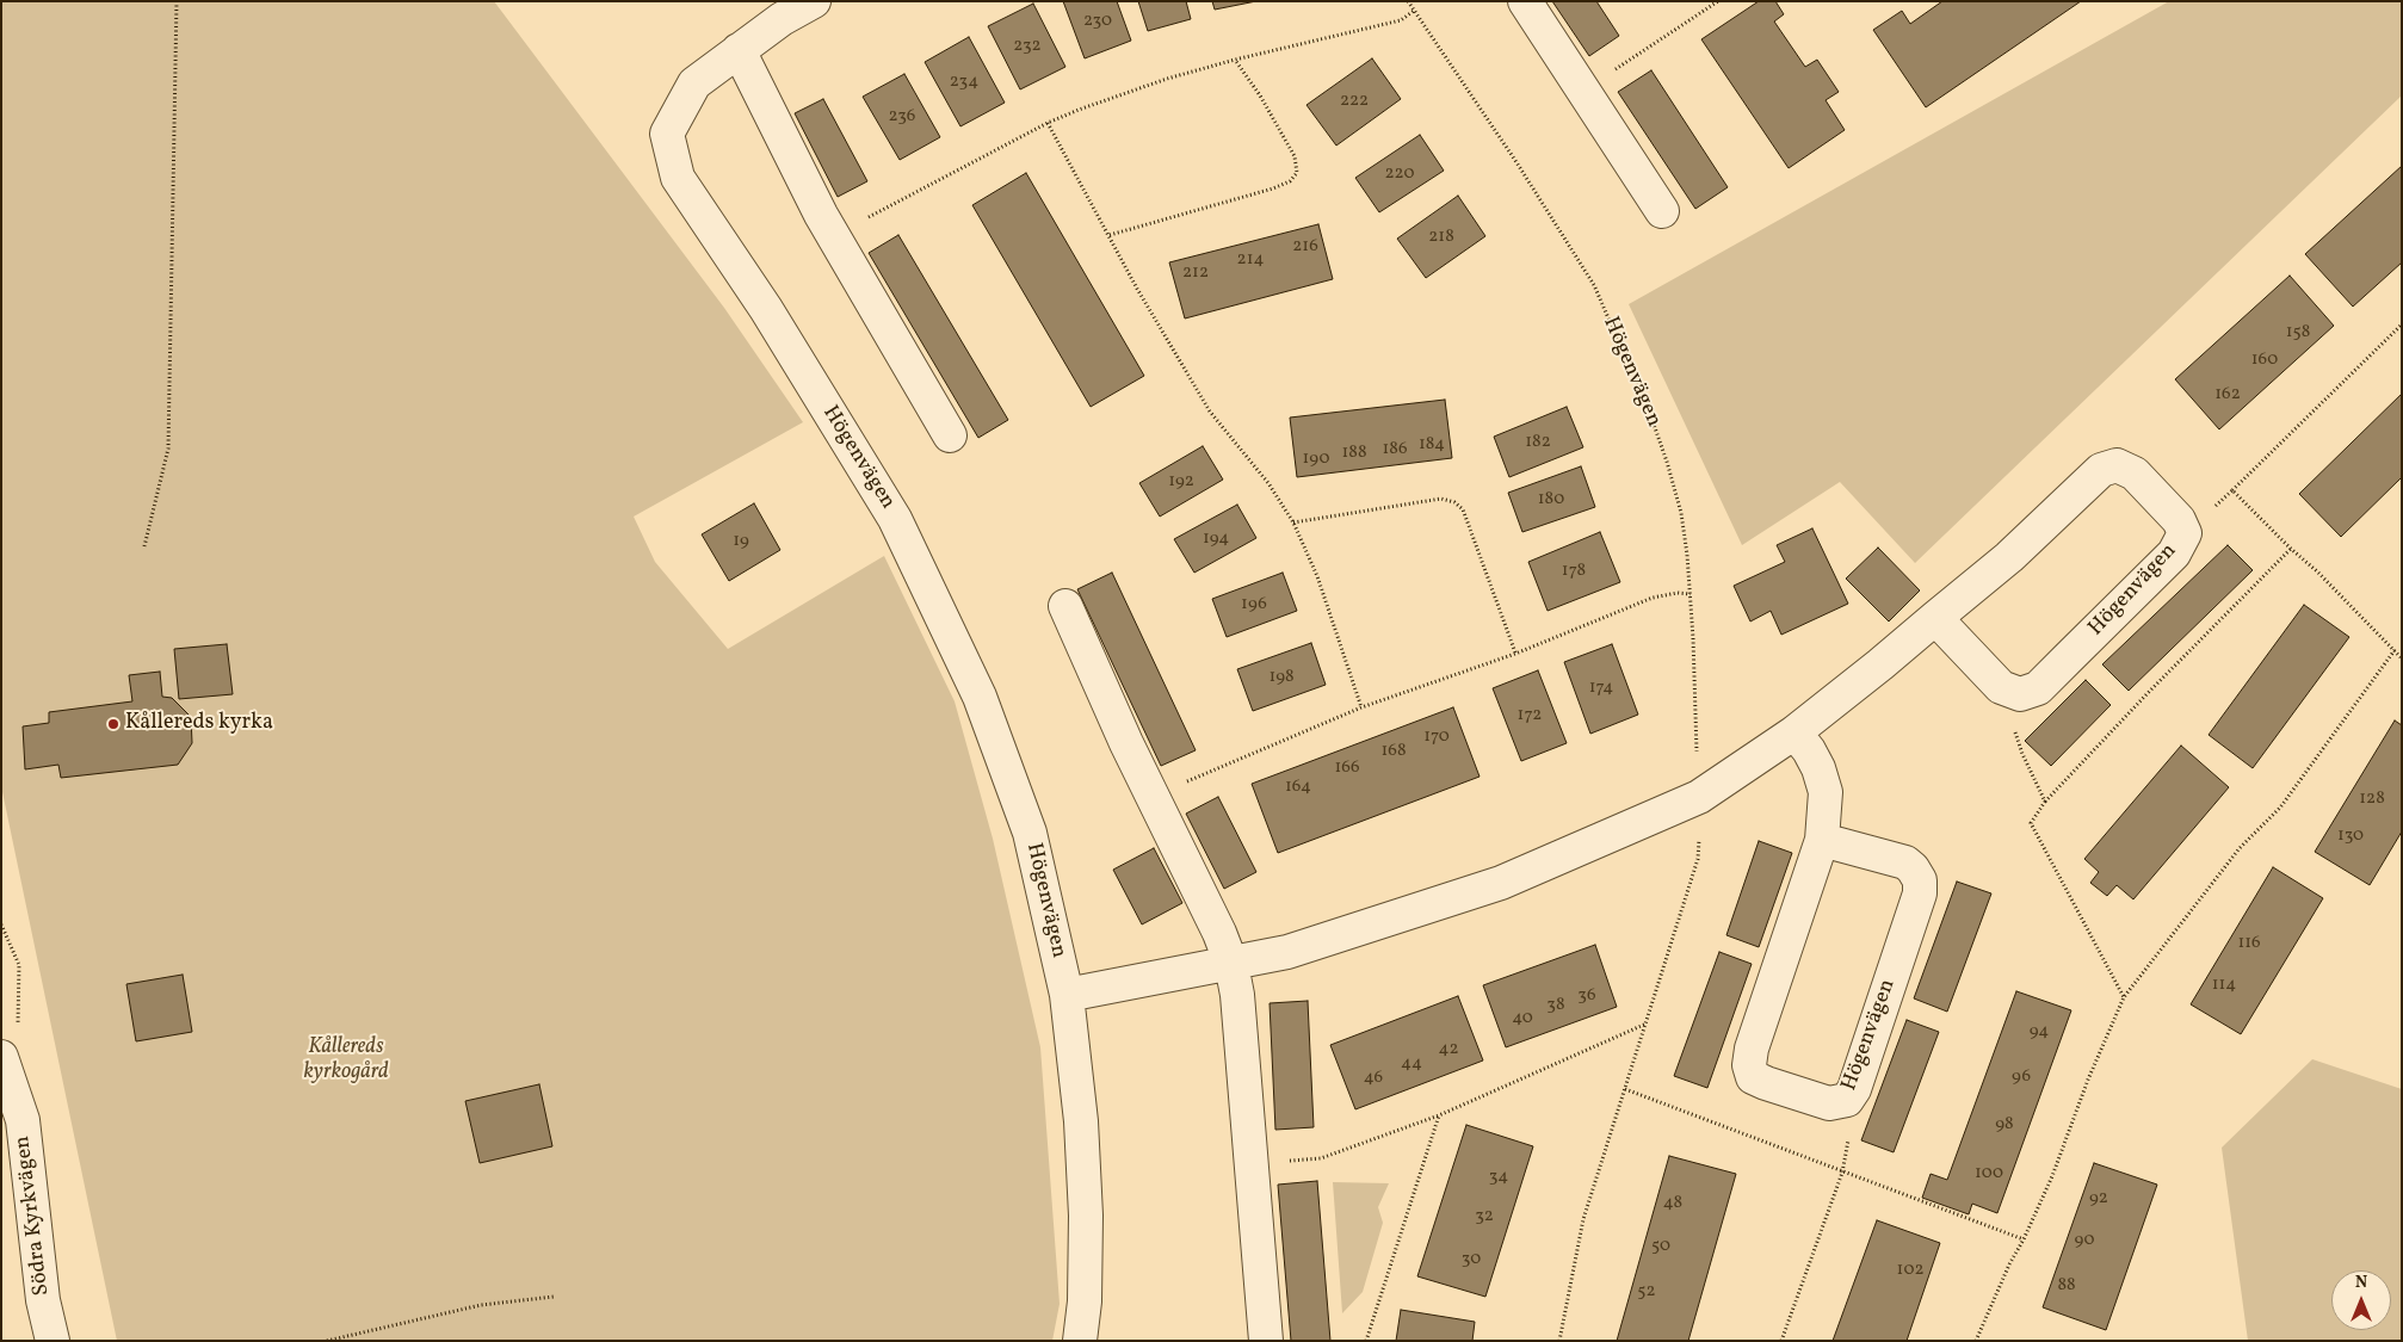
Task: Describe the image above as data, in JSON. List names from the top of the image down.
{
  "streets": {
    "street": ["Högenvägen", "Södra Kyrkvägen"]
  },
  "parks": ["Kållereds kyrkogård"],
  "places": ["Kållereds kyrka"],
  "house_numbers": [
    "230",
    "232",
    "234",
    "222",
    "236",
    "220",
    "218",
    "216",
    "214",
    "212",
    "158",
    "160",
    "162",
    "182",
    "184",
    "186",
    "188",
    "190",
    "192",
    "180",
    "194",
    "19",
    "178",
    "196",
    "198",
    "174",
    "172",
    "170",
    "168",
    "166",
    "164",
    "128",
    "130",
    "116",
    "114",
    "36",
    "38",
    "40",
    "94",
    "42",
    "44",
    "96",
    "46",
    "98",
    "100",
    "34",
    "92",
    "48",
    "32",
    "90",
    "50",
    "30",
    "102",
    "88",
    "52"
  ],
  "north": "top"
}
